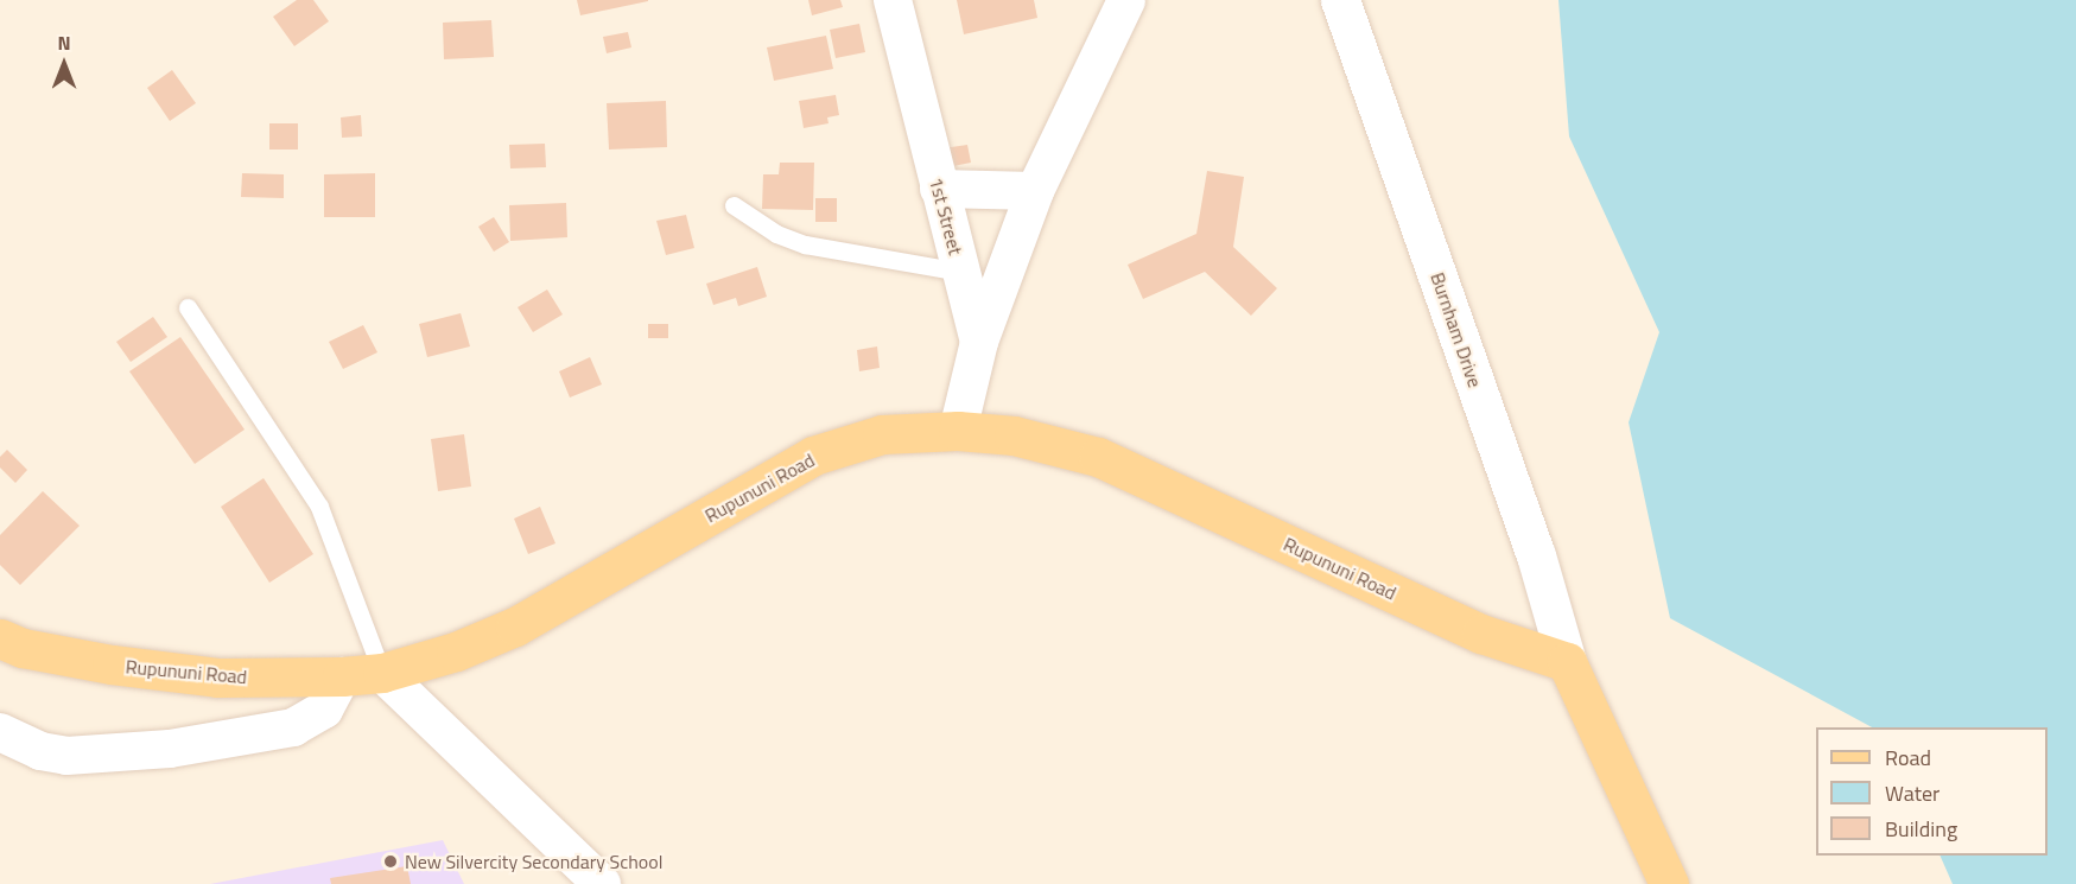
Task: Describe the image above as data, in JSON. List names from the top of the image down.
{
  "streets": {
    "main road": ["Rupununi Road"],
    "street": ["1st Street", "Burnham Drive"]
  },
  "crossings": [
    ["1st Street", "Rupununi Road"],
    ["Burnham Drive", "Rupununi Road"]
  ],
  "places": ["New Silvercity Secondary School"],
  "legend": ["Road", "Water", "Building"],
  "north": "top"
}
